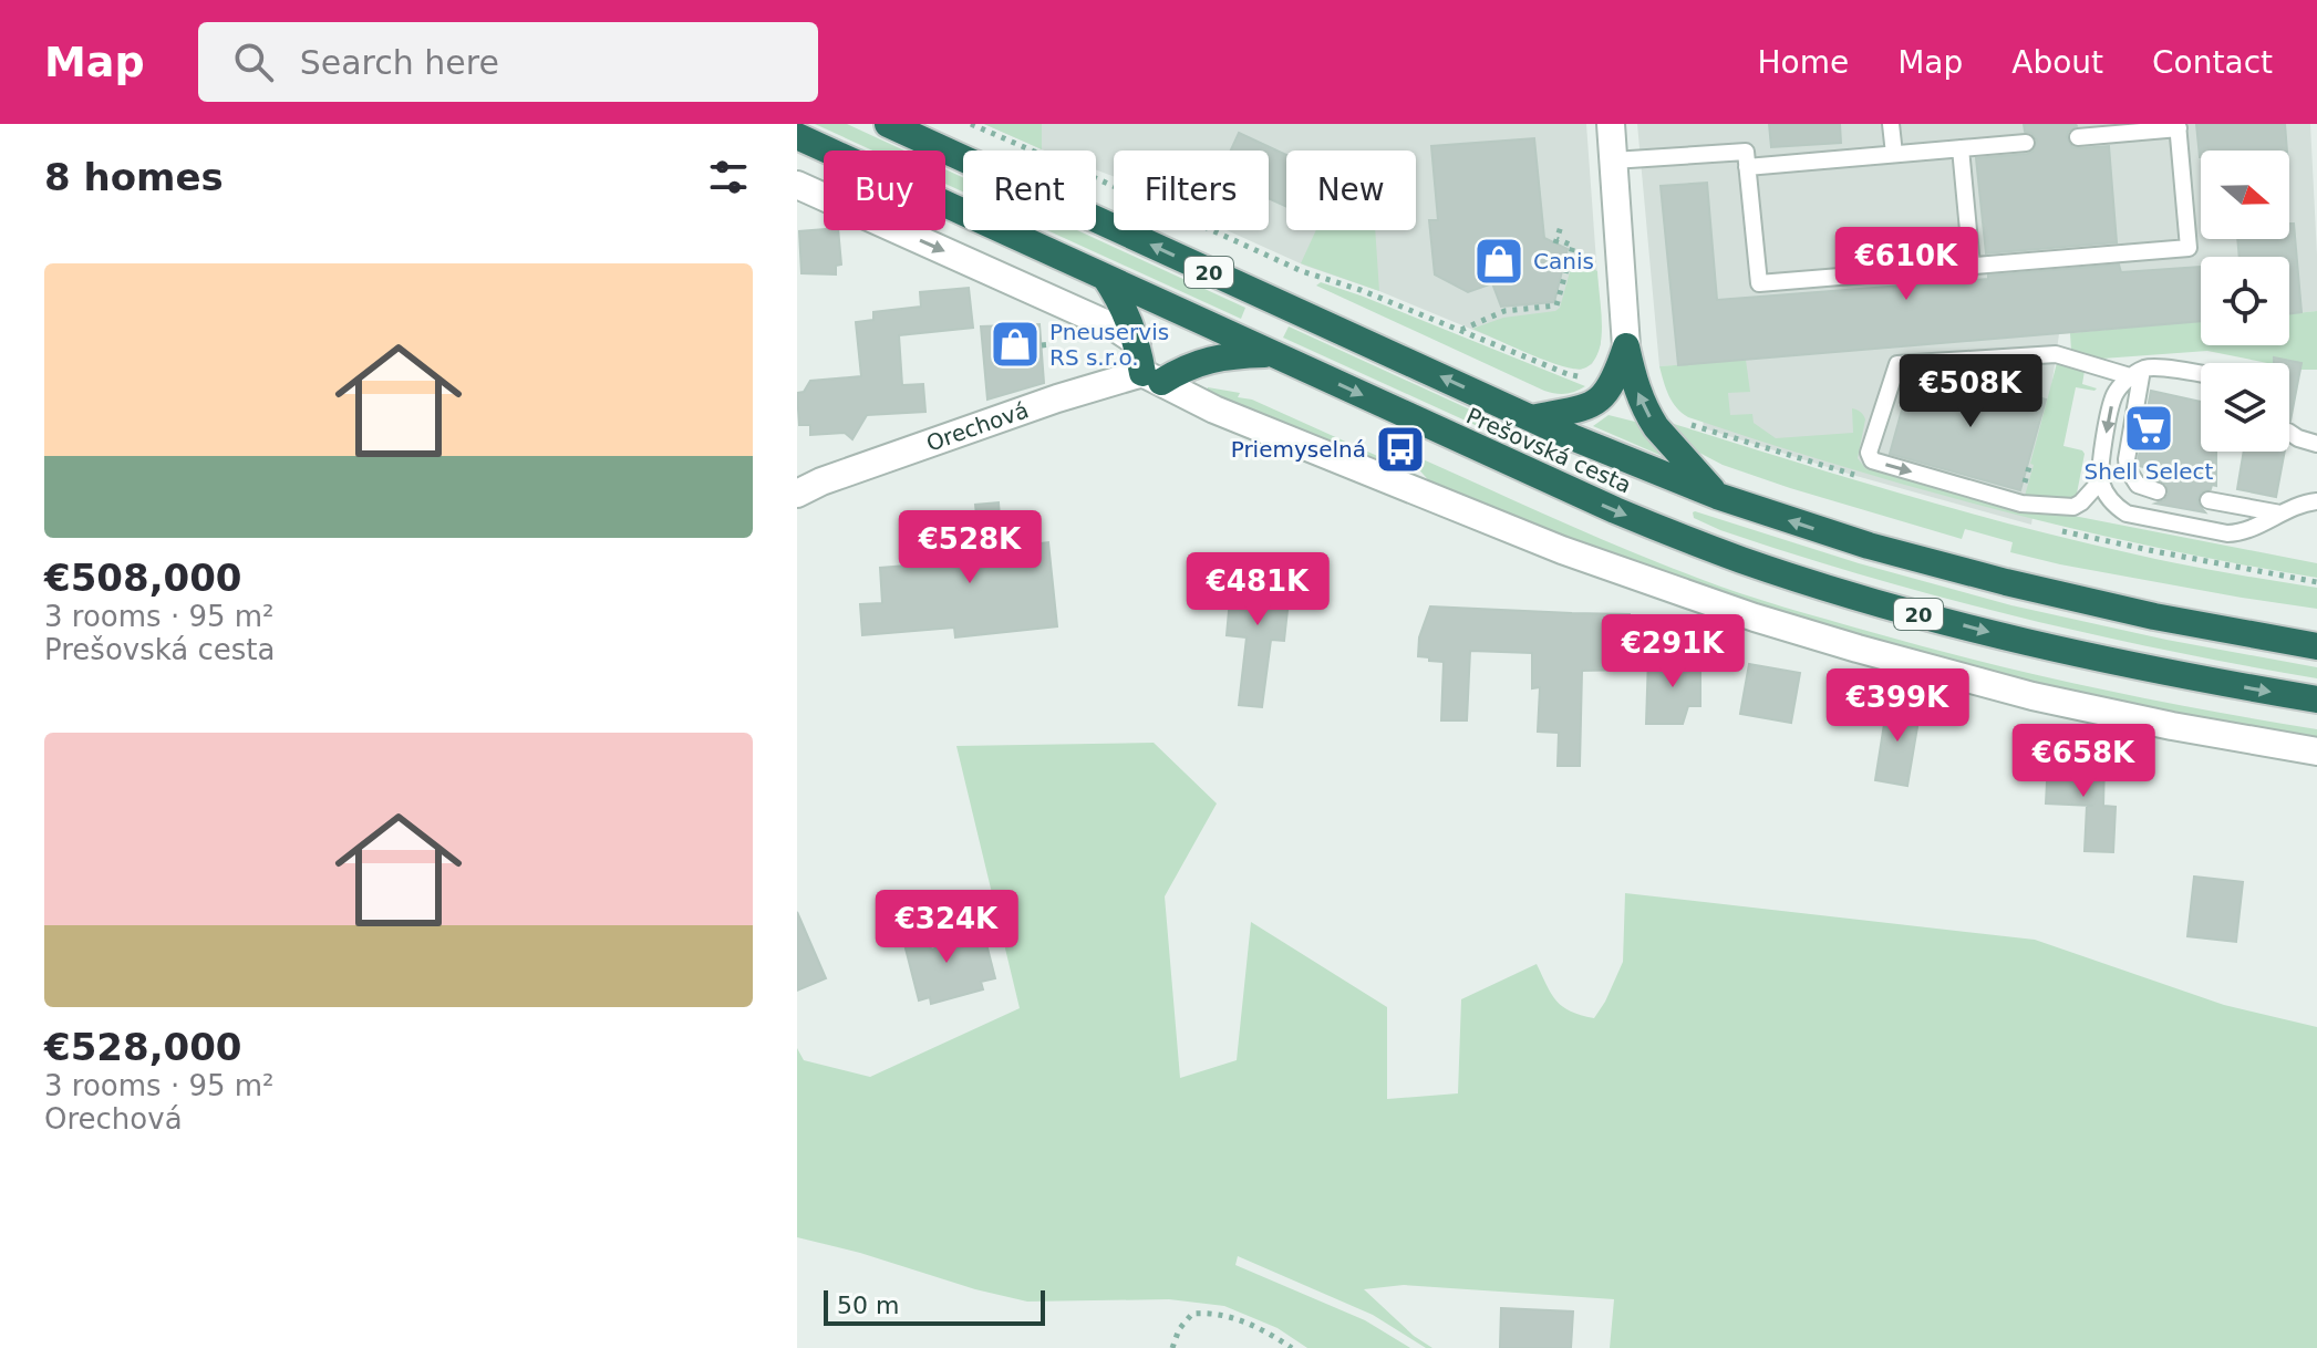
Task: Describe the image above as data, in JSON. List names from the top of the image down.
{
  "streets": {
    "highway": ["20", "Prešovská cesta"],
    "street": ["Orechová"]
  },
  "places": {
    "shop": ["Canis", "Pneuservis RS s.r.o."],
    "supermarket": ["Shell Select"],
    "bus stop": ["Priemyselná"]
  },
  "scale_bar": "50 m",
  "north": "right",
  "page": {
    "header": "Map",
    "search": "Search here",
    "nav": [
      "Home",
      "Map",
      "About",
      "Contact"
    ],
    "heading": "8 homes",
    "chip": [
      "Buy",
      "Rent",
      "Filters",
      "New"
    ],
    "price": [
      "€610K",
      "€508K",
      "€528K",
      "€481K",
      "€291K",
      "€399K",
      "€658K",
      "€324K"
    ],
    "list": [
      {
        "name": "€508,000",
        "note": "3 rooms · 95 m² · Prešovská cesta"
      },
      {
        "name": "€528,000",
        "note": "3 rooms · 95 m² · Orechová"
      }
    ],
    "scale": "50 m"
  }
}
